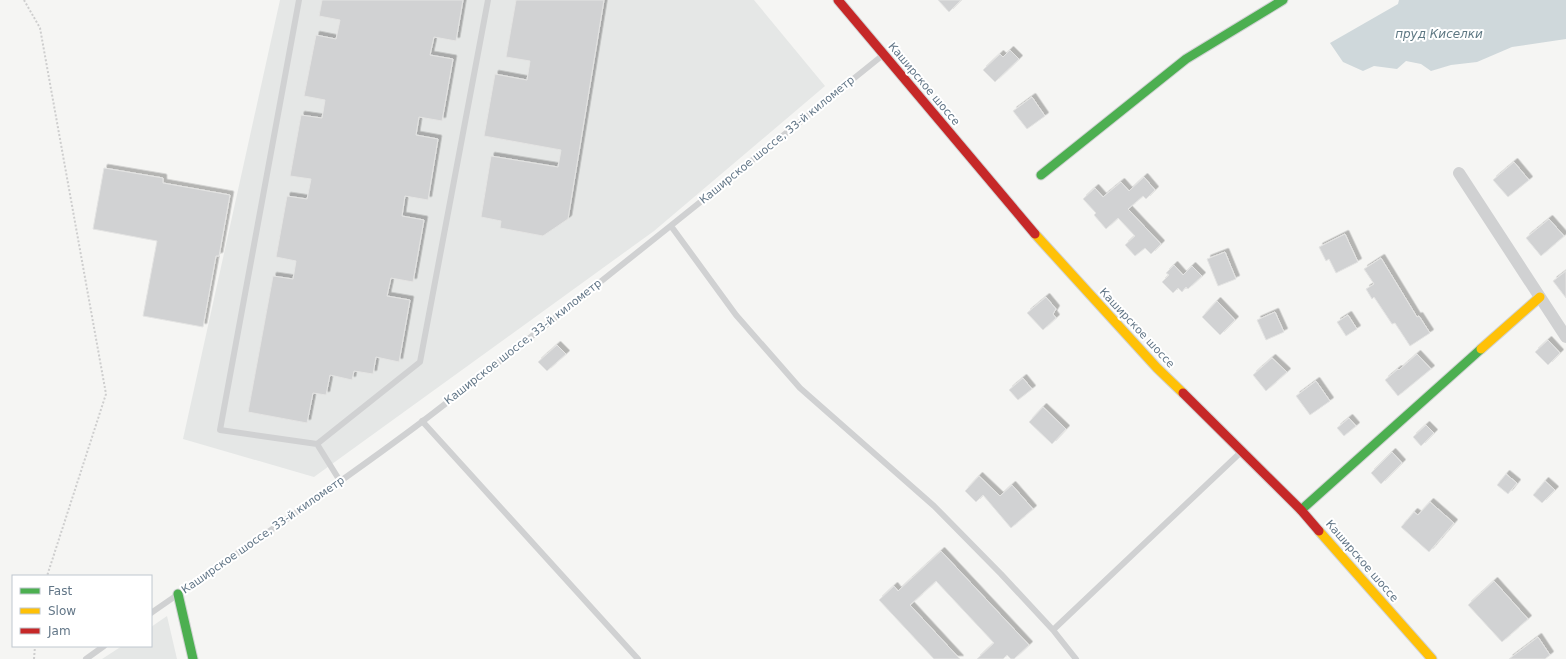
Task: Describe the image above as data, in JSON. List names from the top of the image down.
{
  "streets": {
    "main road": ["Каширское шоссе"],
    "lane": ["Каширское шоссе, 33-й километр"]
  },
  "crossings": [
    ["Каширское шоссе", "Каширское шоссе, 33-й километр"]
  ],
  "water": ["пруд Киселки"],
  "legend": ["Fast", "Slow", "Jam"]
}
